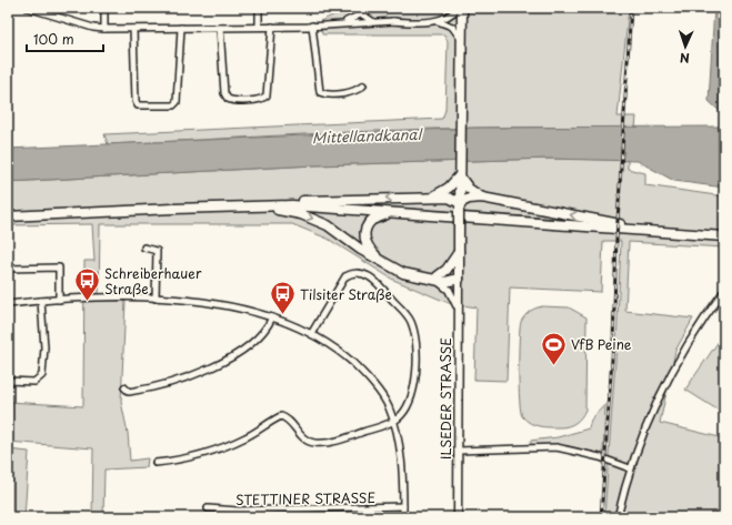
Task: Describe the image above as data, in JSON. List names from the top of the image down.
{
  "streets": {
    "street": ["ILSEDER STRASSE", "STETTINER STRASSE"]
  },
  "water": ["Mittellandkanal"],
  "places": {
    "bus stop": ["Schreiberhauer Straße", "Tilsiter Straße"],
    "sports": ["VfB Peine"]
  },
  "scale_bar": "100 m",
  "north": "bottom"
}
